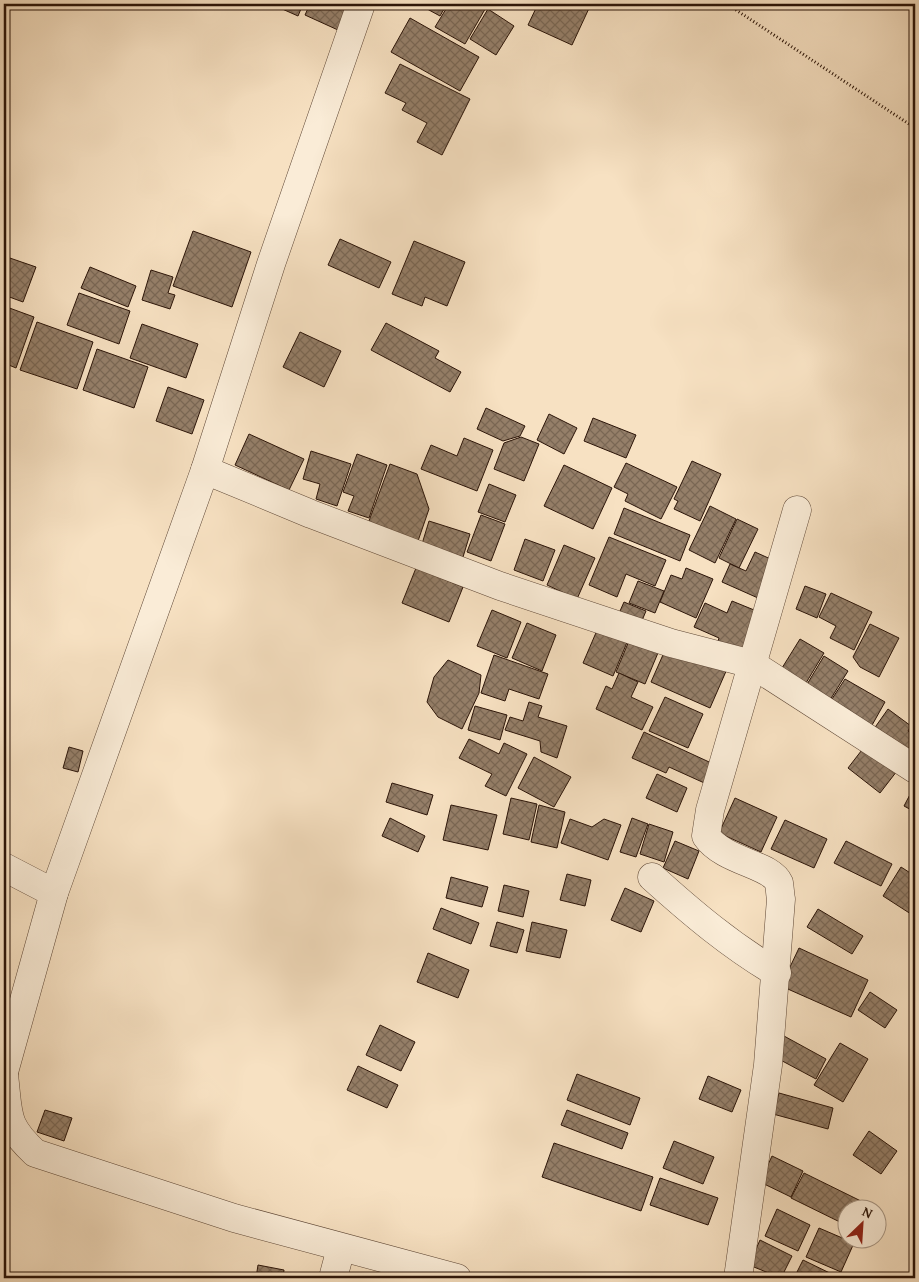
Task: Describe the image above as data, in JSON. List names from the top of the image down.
{
  "north": "top right"
}
